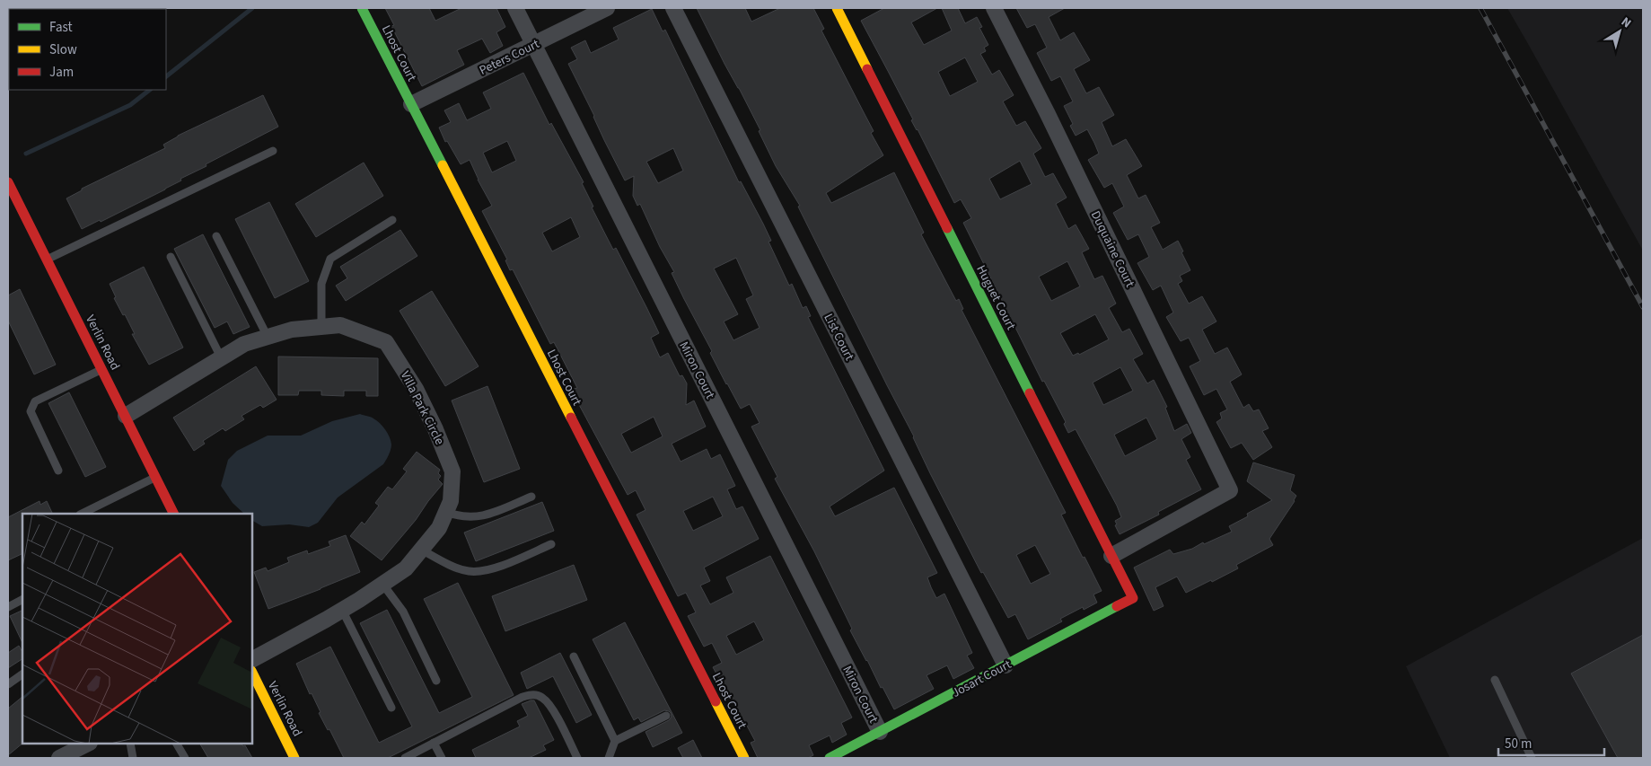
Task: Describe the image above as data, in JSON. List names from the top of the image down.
{
  "streets": {
    "street": [
      "Lhost Court",
      "Peters Court",
      "Duquaine Court",
      "Huguet Court",
      "List Court",
      "Verlin Road",
      "Miron Court",
      "Villa Park Circle",
      "Josart Court"
    ]
  },
  "crossings": [
    ["Lhost Court", "Peters Court"],
    ["Peters Court", "Miron Court"],
    ["Duquaine Court", "Huguet Court"],
    ["Huguet Court", "Josart Court"],
    ["List Court", "Josart Court"],
    ["Verlin Road", "Villa Park Circle"],
    ["Miron Court", "Josart Court"]
  ],
  "legend": ["Fast", "Slow", "Jam"],
  "scale_bar": "50 m",
  "north": "top right"
}
